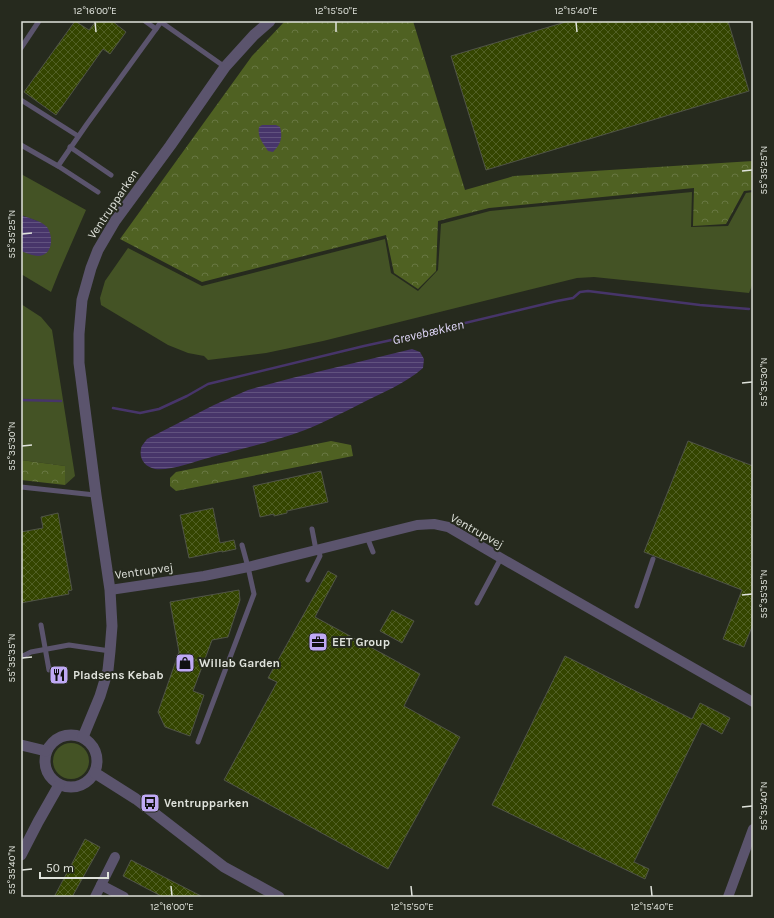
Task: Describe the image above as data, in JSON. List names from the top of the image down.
{
  "streets": {
    "street": ["Ventrupparken", "Ventrupvej"]
  },
  "crossings": [
    ["Ventrupparken", "Ventrupvej"]
  ],
  "water": ["Grevebækken"],
  "places": {
    "office": ["EET Group"],
    "shop": ["Willab Garden"],
    "restaurant": ["Pladsens Kebab"],
    "bus stop": ["Ventrupparken"]
  },
  "scale_bar": "50 m",
  "coordinates": [
    "12°16'00\"E",
    "12°15'50\"E",
    "12°15'40\"E",
    "55°35'25\"N",
    "55°35'30\"N",
    "55°35'35\"N",
    "55°35'40\"N"
  ]
}
